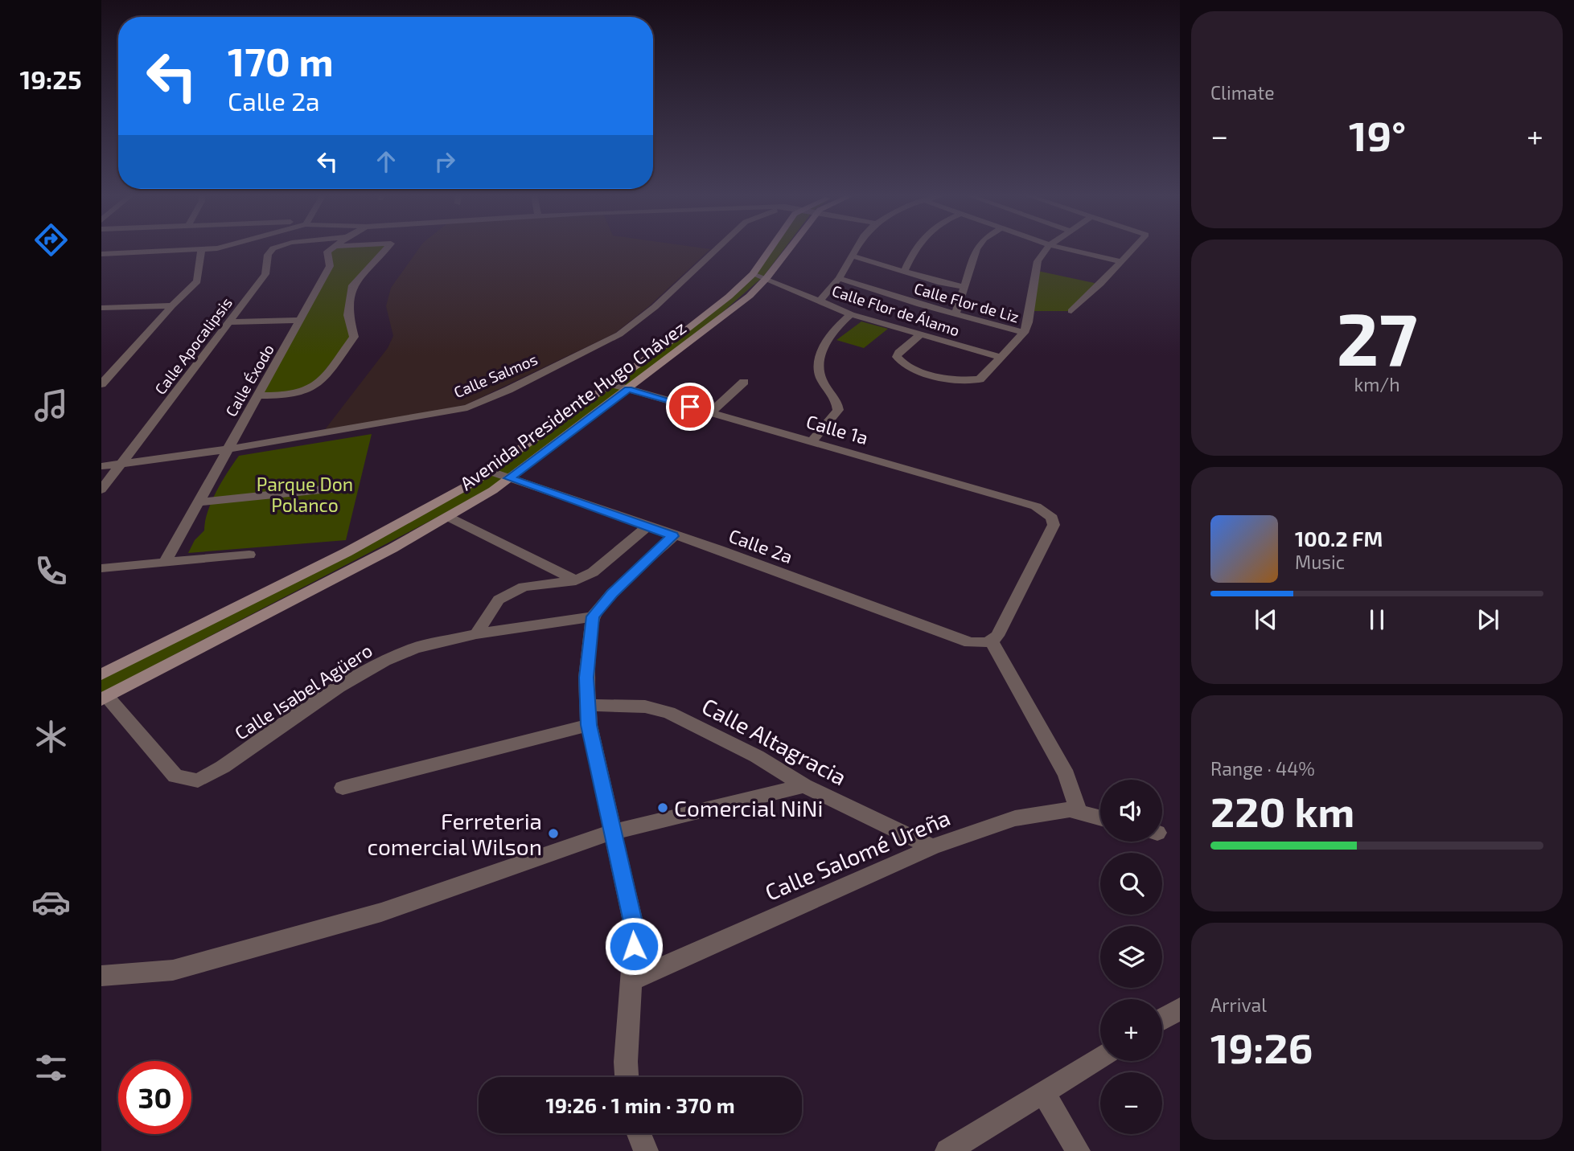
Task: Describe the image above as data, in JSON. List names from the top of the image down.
{
  "streets": {
    "main road": ["Avenida Presidente Hugo Chávez"],
    "street": [
      "Calle Flor de Liz",
      "Calle Flor de Álamo",
      "Calle Apocalipsis",
      "Calle Salmos",
      "Calle Éxodo",
      "Calle 1a",
      "Calle 2a",
      "Calle Isabel Agüero",
      "Calle Altagracia",
      "Calle Salomé Ureña"
    ]
  },
  "crossings": [
    ["Calle Flor de Álamo", "Avenida Presidente Hugo Chávez"],
    ["Calle Apocalipsis", "Calle Salmos"],
    ["Calle Salmos", "Calle Éxodo"],
    ["Avenida Presidente Hugo Chávez", "Calle 1a"],
    ["Avenida Presidente Hugo Chávez", "Calle 2a"],
    ["Avenida Presidente Hugo Chávez", "Calle Isabel Agüero"],
    ["Calle 1a", "Calle 2a"],
    ["Calle Altagracia", "Calle Salomé Ureña"]
  ],
  "parks": ["Parque Don Polanco"],
  "places": ["Comercial NiNi", "Ferreteria comercial Wilson"],
  "page": {
    "tabs": "19:25",
    "tile": [
      "Climate",
      ["27", "km/h"],
      ["Range · 44%", "220 km"],
      ["Arrival", "19:26"]
    ],
    "turn": ["170 m", "Calle 2a"],
    "heat": ["−", "19°", "+"],
    "song": ["100.2 FM", "Music"],
    "map_buttons": ["+", "−"],
    "limit": "30",
    "trip": "19:26 · 1 min · 370 m"
  }
}
